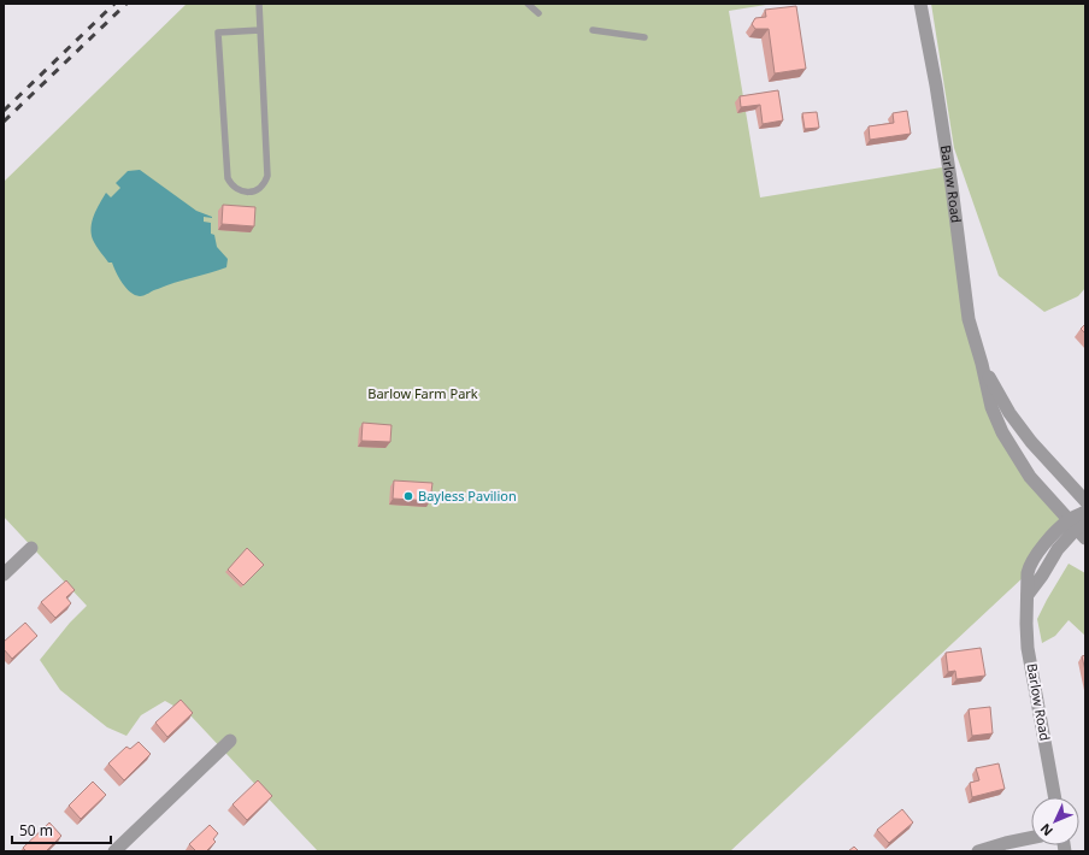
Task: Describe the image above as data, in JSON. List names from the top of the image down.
{
  "streets": {
    "street": ["Barlow Road"]
  },
  "parks": ["Barlow Farm Park"],
  "places": ["Bayless Pavilion"],
  "scale_bar": "50 m",
  "north": "bottom left"
}
